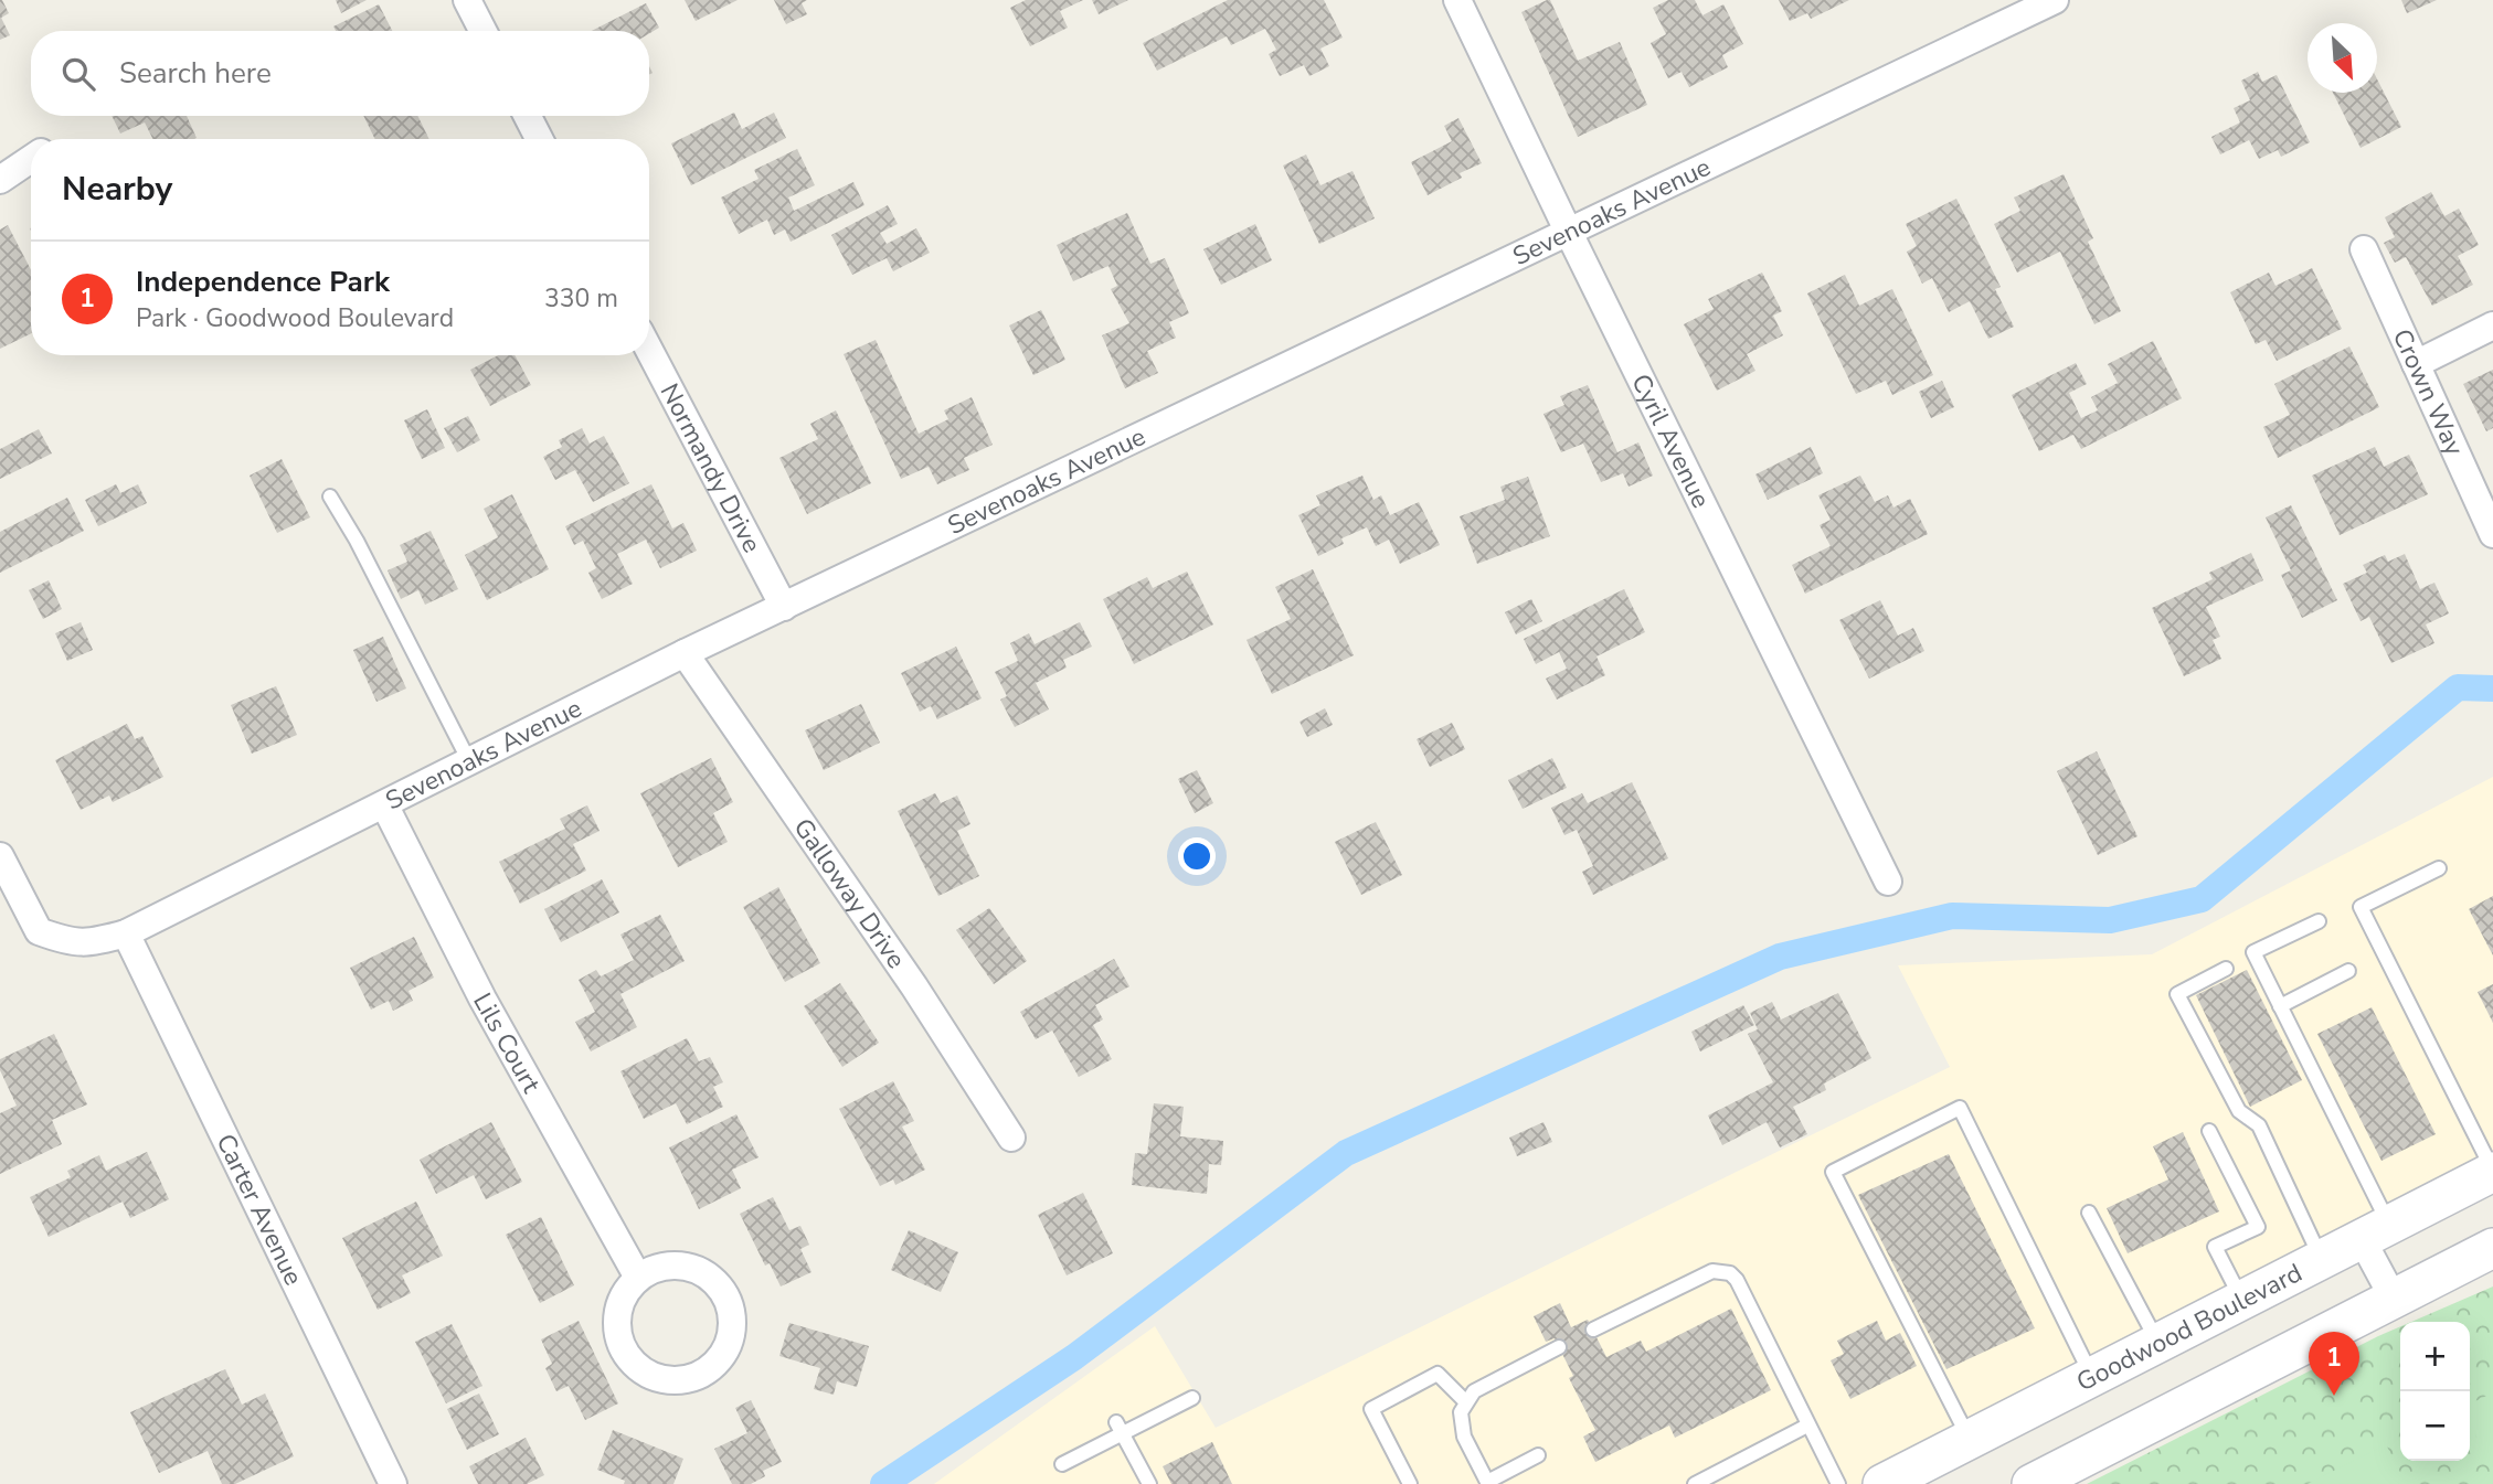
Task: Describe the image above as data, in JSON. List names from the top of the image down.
{
  "streets": {
    "main road": ["Goodwood Boulevard"],
    "street": [
      "Sevenoaks Avenue",
      "Crown Way",
      "Cyril Avenue",
      "Normandy Drive",
      "Galloway Drive",
      "Lils Court",
      "Carter Avenue"
    ]
  },
  "crossings": [
    ["Sevenoaks Avenue", "Cyril Avenue"],
    ["Sevenoaks Avenue", "Normandy Drive"],
    ["Sevenoaks Avenue", "Galloway Drive"],
    ["Sevenoaks Avenue", "Lils Court"],
    ["Sevenoaks Avenue", "Carter Avenue"]
  ],
  "north": "bottom right",
  "page": {
    "search": "Search here",
    "heading": "Nearby",
    "list": [
      {
        "mark": "1",
        "name": "Independence Park",
        "note": "Park · Goodwood Boulevard",
        "value": "330 m"
      }
    ],
    "map_buttons": ["+", "−"],
    "pins": "1"
  }
}
